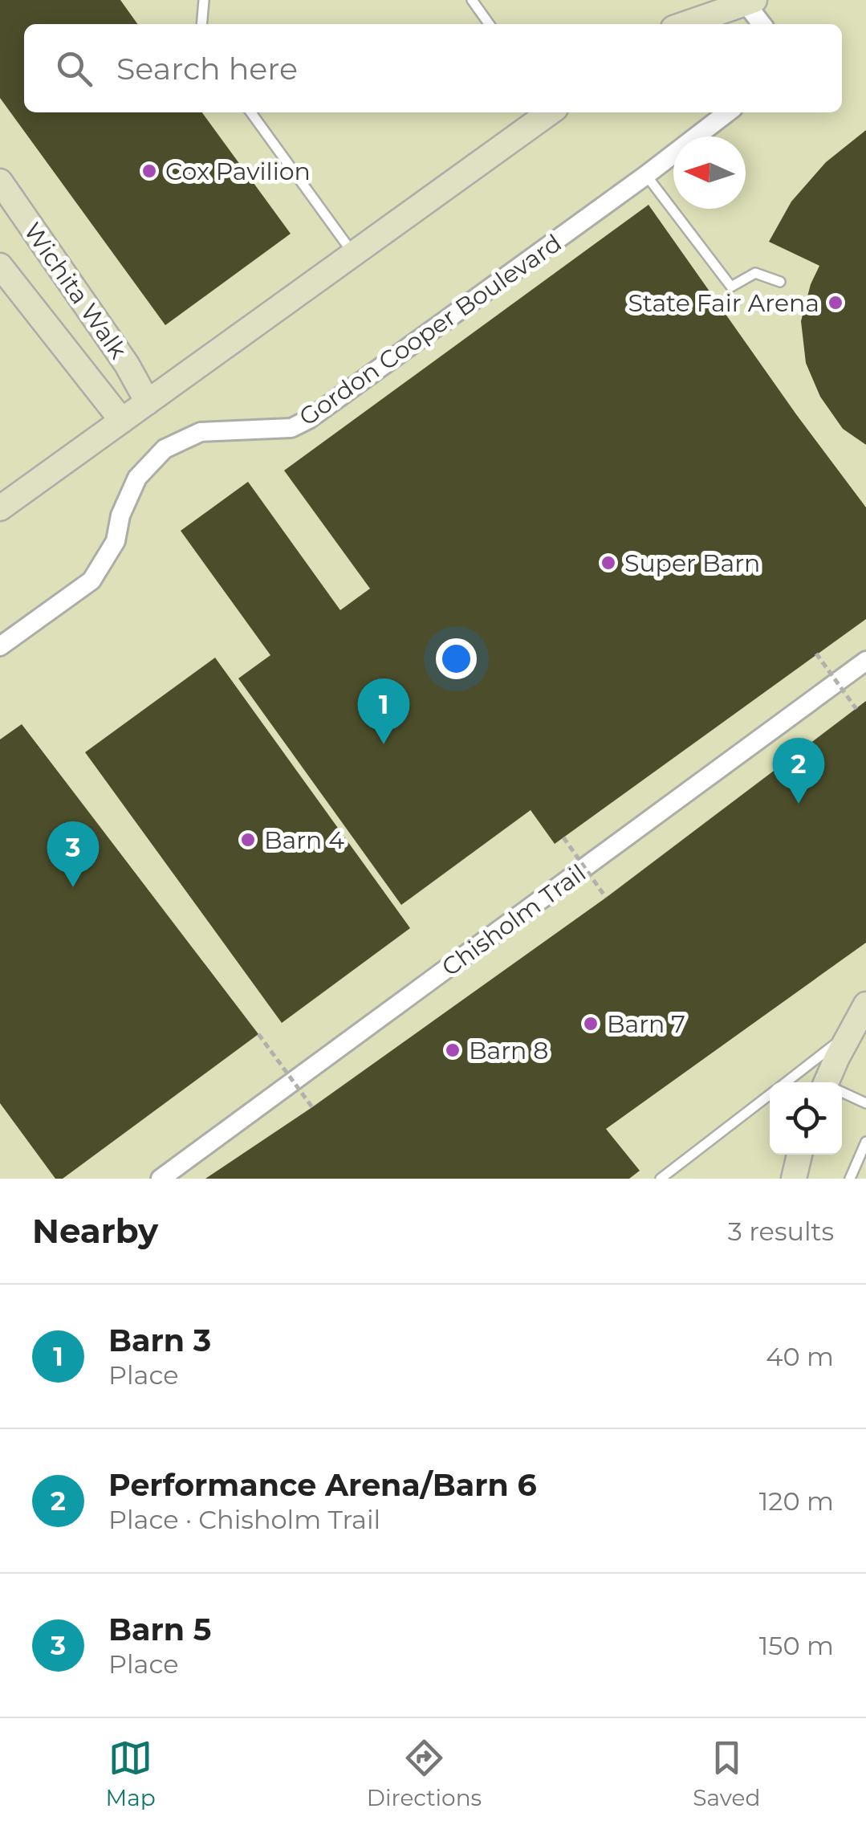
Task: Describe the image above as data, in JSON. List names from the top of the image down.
{
  "streets": {
    "street": ["Wichita Walk", "Gordon Cooper Boulevard", "Chisholm Trail"]
  },
  "places": [
    "Cox Pavilion",
    "State Fair Arena",
    "Super Barn",
    "Barn 4",
    "Barn 7",
    "Barn 8"
  ],
  "north": "left",
  "page": {
    "search": "Search here",
    "pins": ["1", "2", "3"],
    "heading": ["Nearby", "3 results"],
    "list": [
      {
        "mark": "1",
        "name": "Barn 3",
        "note": "Place",
        "value": "40 m"
      },
      {
        "mark": "2",
        "name": "Performance Arena/Barn 6",
        "note": "Place · Chisholm Trail",
        "value": "120 m"
      },
      {
        "mark": "3",
        "name": "Barn 5",
        "note": "Place",
        "value": "150 m"
      }
    ],
    "nav": ["Map", "Directions", "Saved"]
  }
}
